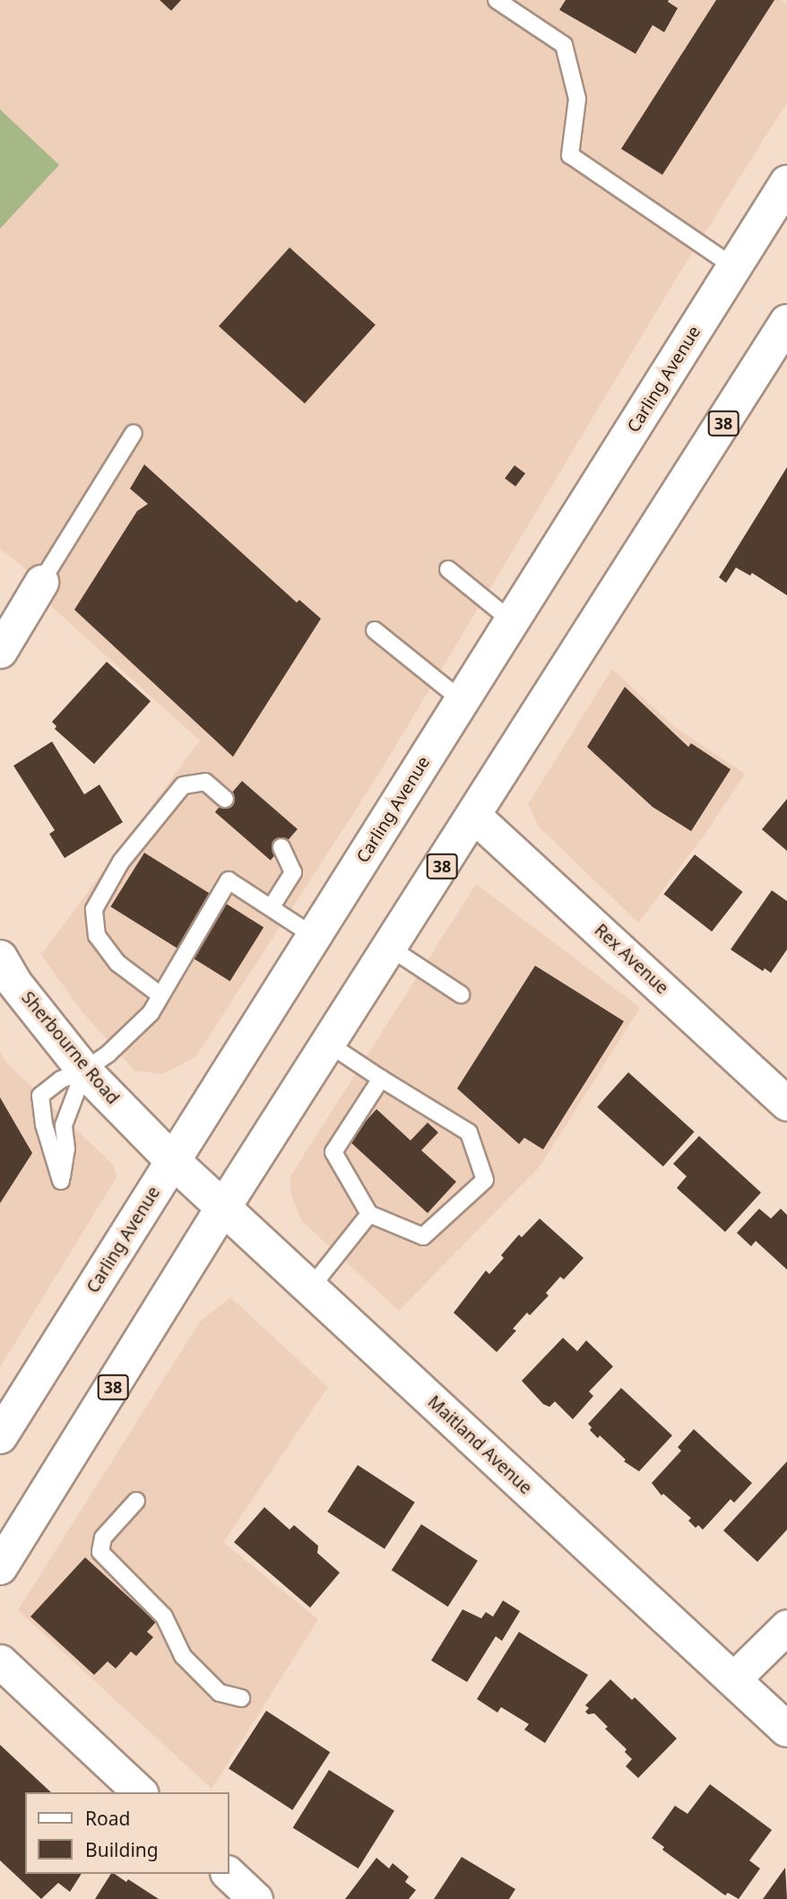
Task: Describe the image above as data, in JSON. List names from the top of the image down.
{
  "streets": {
    "main road": [
      "Carling Avenue",
      "38",
      "Sherbourne Road",
      "Maitland Avenue"
    ],
    "street": ["Rex Avenue"]
  },
  "crossings": [
    ["Carling Avenue", "Sherbourne Road"],
    ["Carling Avenue", "Maitland Avenue"],
    ["38", "Rex Avenue"],
    ["38", "Maitland Avenue"],
    ["Sherbourne Road", "Maitland Avenue"]
  ],
  "legend": ["Road", "Building"]
}
